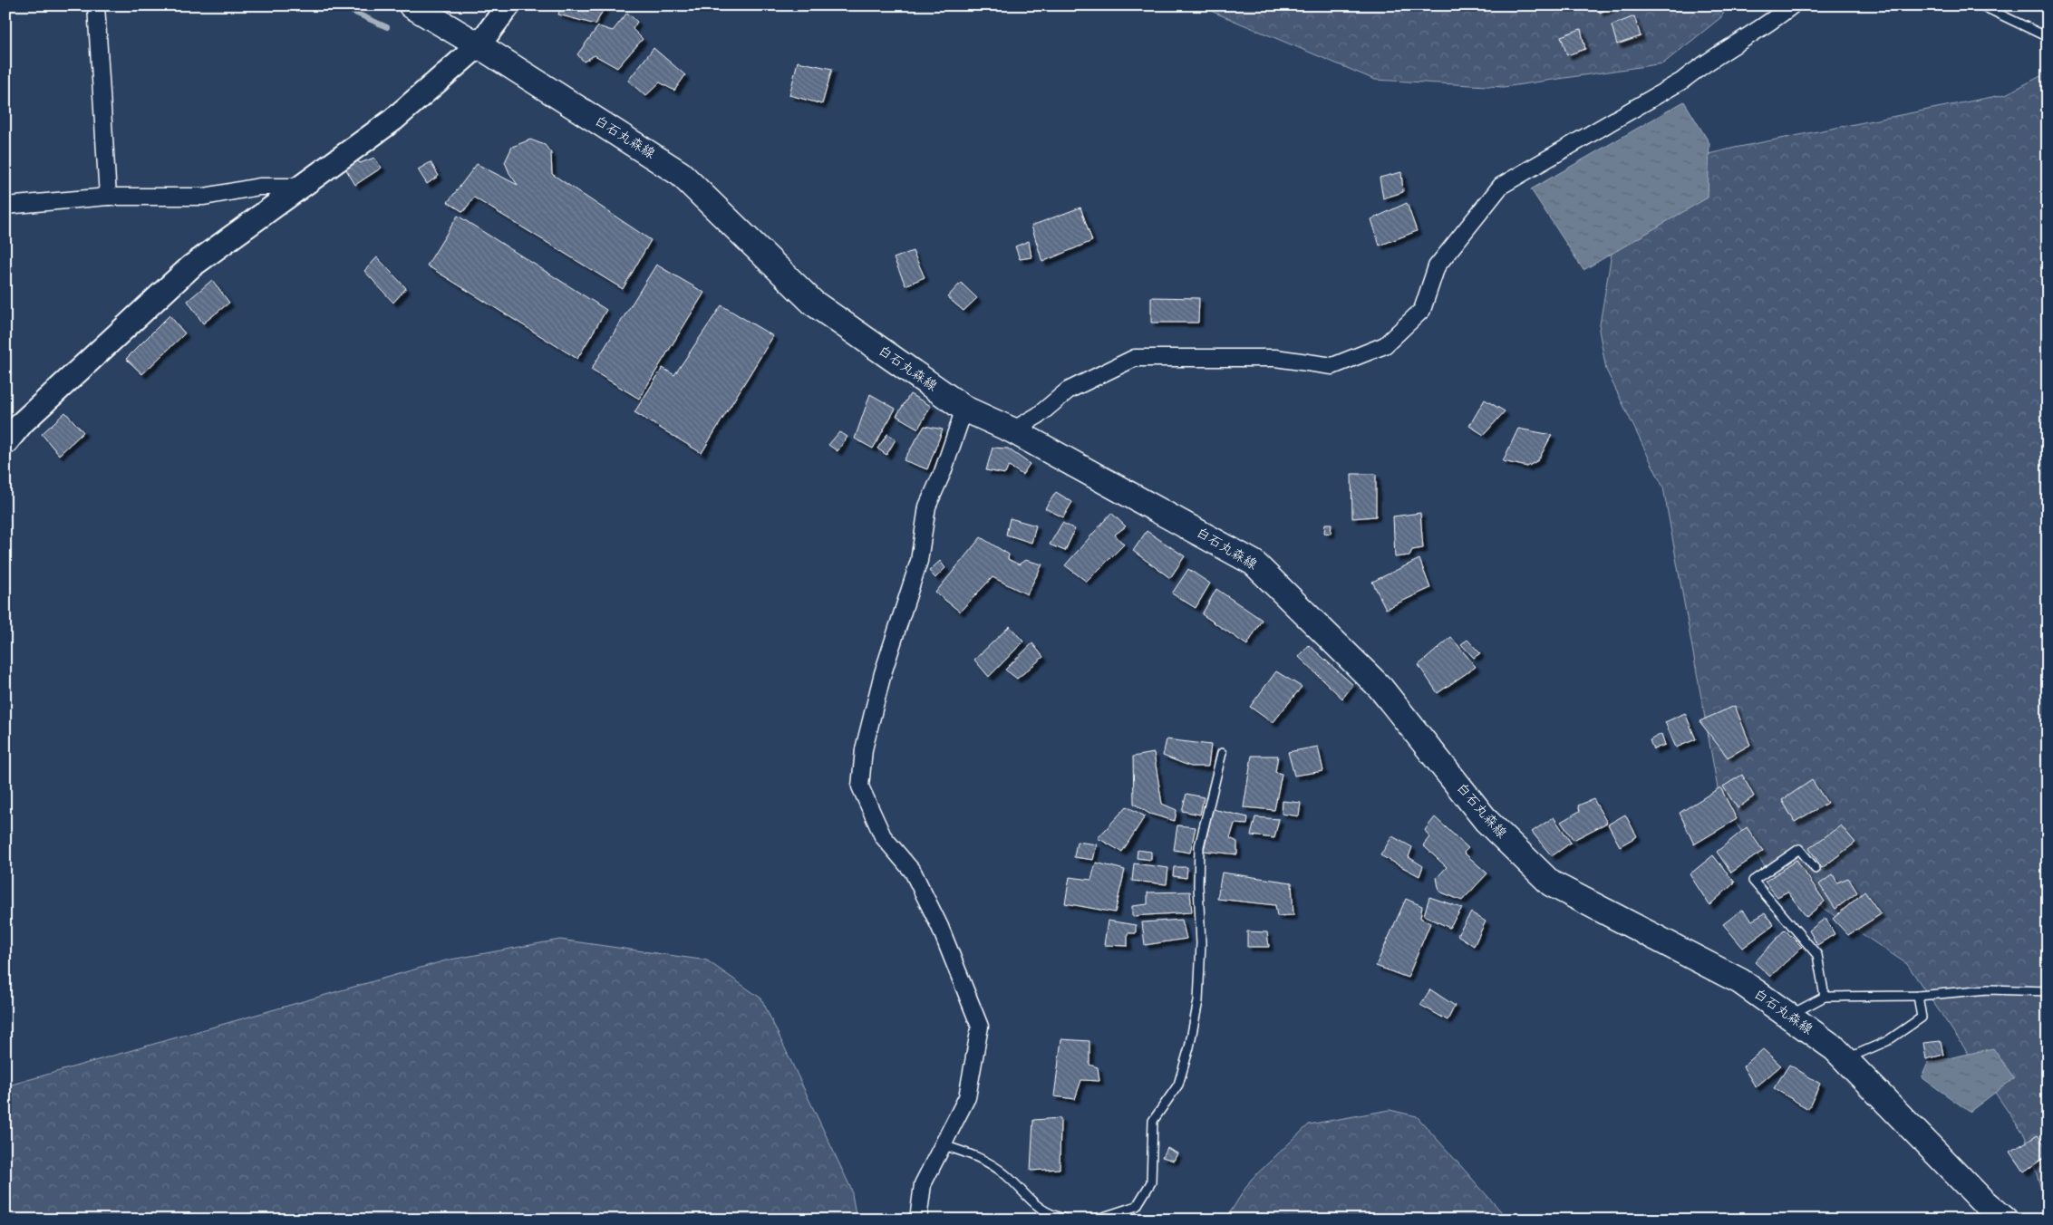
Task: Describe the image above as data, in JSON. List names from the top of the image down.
{
  "streets": {
    "main road": ["白石丸森線"]
  }
}
